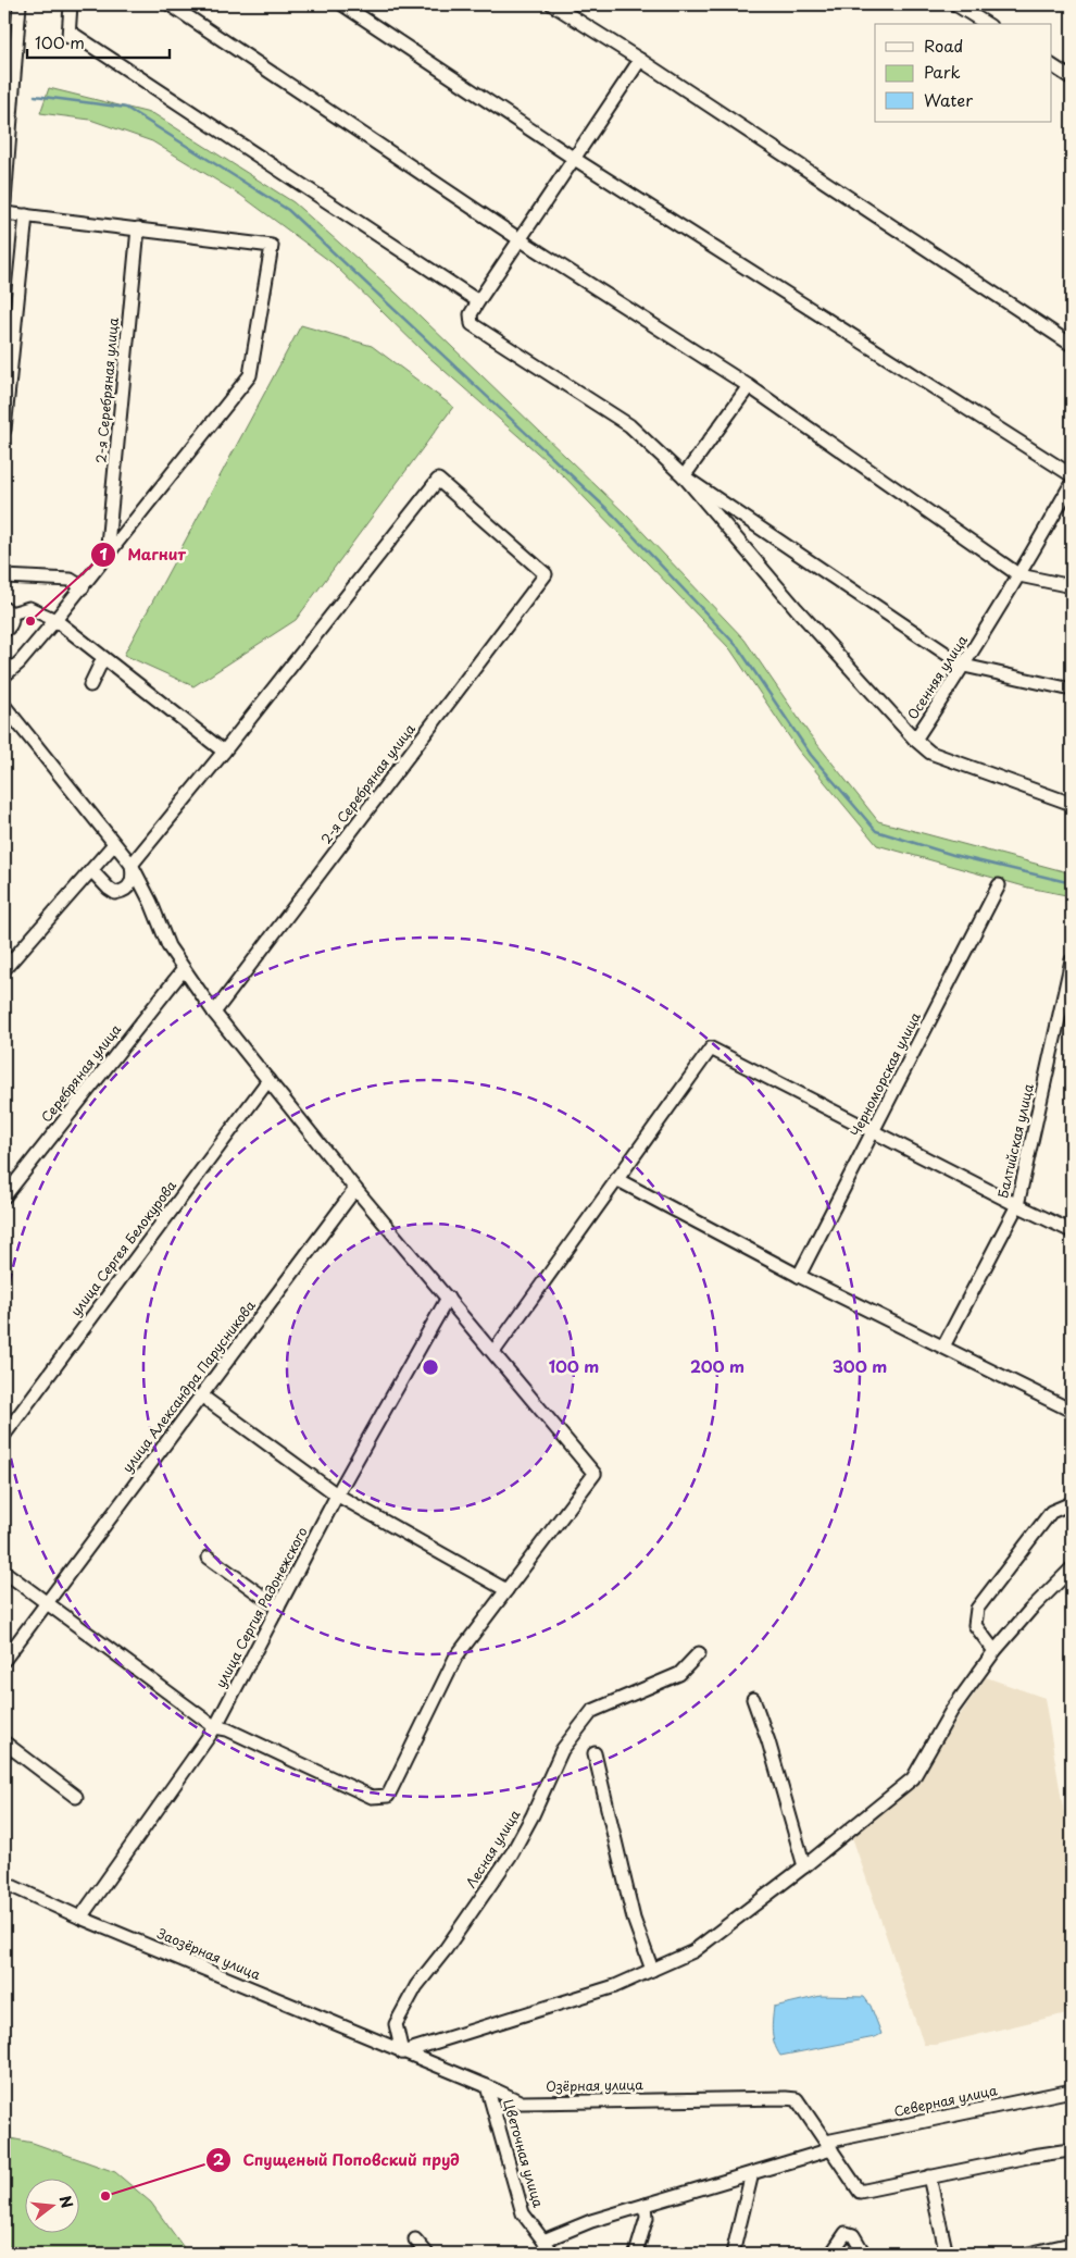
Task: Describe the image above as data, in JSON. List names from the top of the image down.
{
  "streets": {
    "street": [
      "2-я Серебряная улица",
      "Осенняя улица",
      "Серебряная улица",
      "Черноморская улица",
      "Балтийская улица",
      "улица Сергея Белокурова",
      "улица Александра Парусникова",
      "улица Сергия Радонежского",
      "Лесная улица",
      "Заозёрная улица",
      "Озёрная улица",
      "Северная улица",
      "Цветочная улица"
    ]
  },
  "crossings": [
    ["улица Сергия Радонежского", "Заозёрная улица"],
    ["Лесная улица", "Заозёрная улица"],
    ["Лесная улица", "Озёрная улица"],
    ["Заозёрная улица", "Озёрная улица"],
    ["Озёрная улица", "Северная улица"],
    ["Озёрная улица", "Цветочная улица"],
    ["Северная улица", "Цветочная улица"]
  ],
  "places": ["Магнит", "Спущеный Поповский пруд"],
  "legend": ["Road", "Park", "Water"],
  "scale_bar": "100 m",
  "north": "right",
  "rings": ["100 m", "200 m", "300 m"]
}
